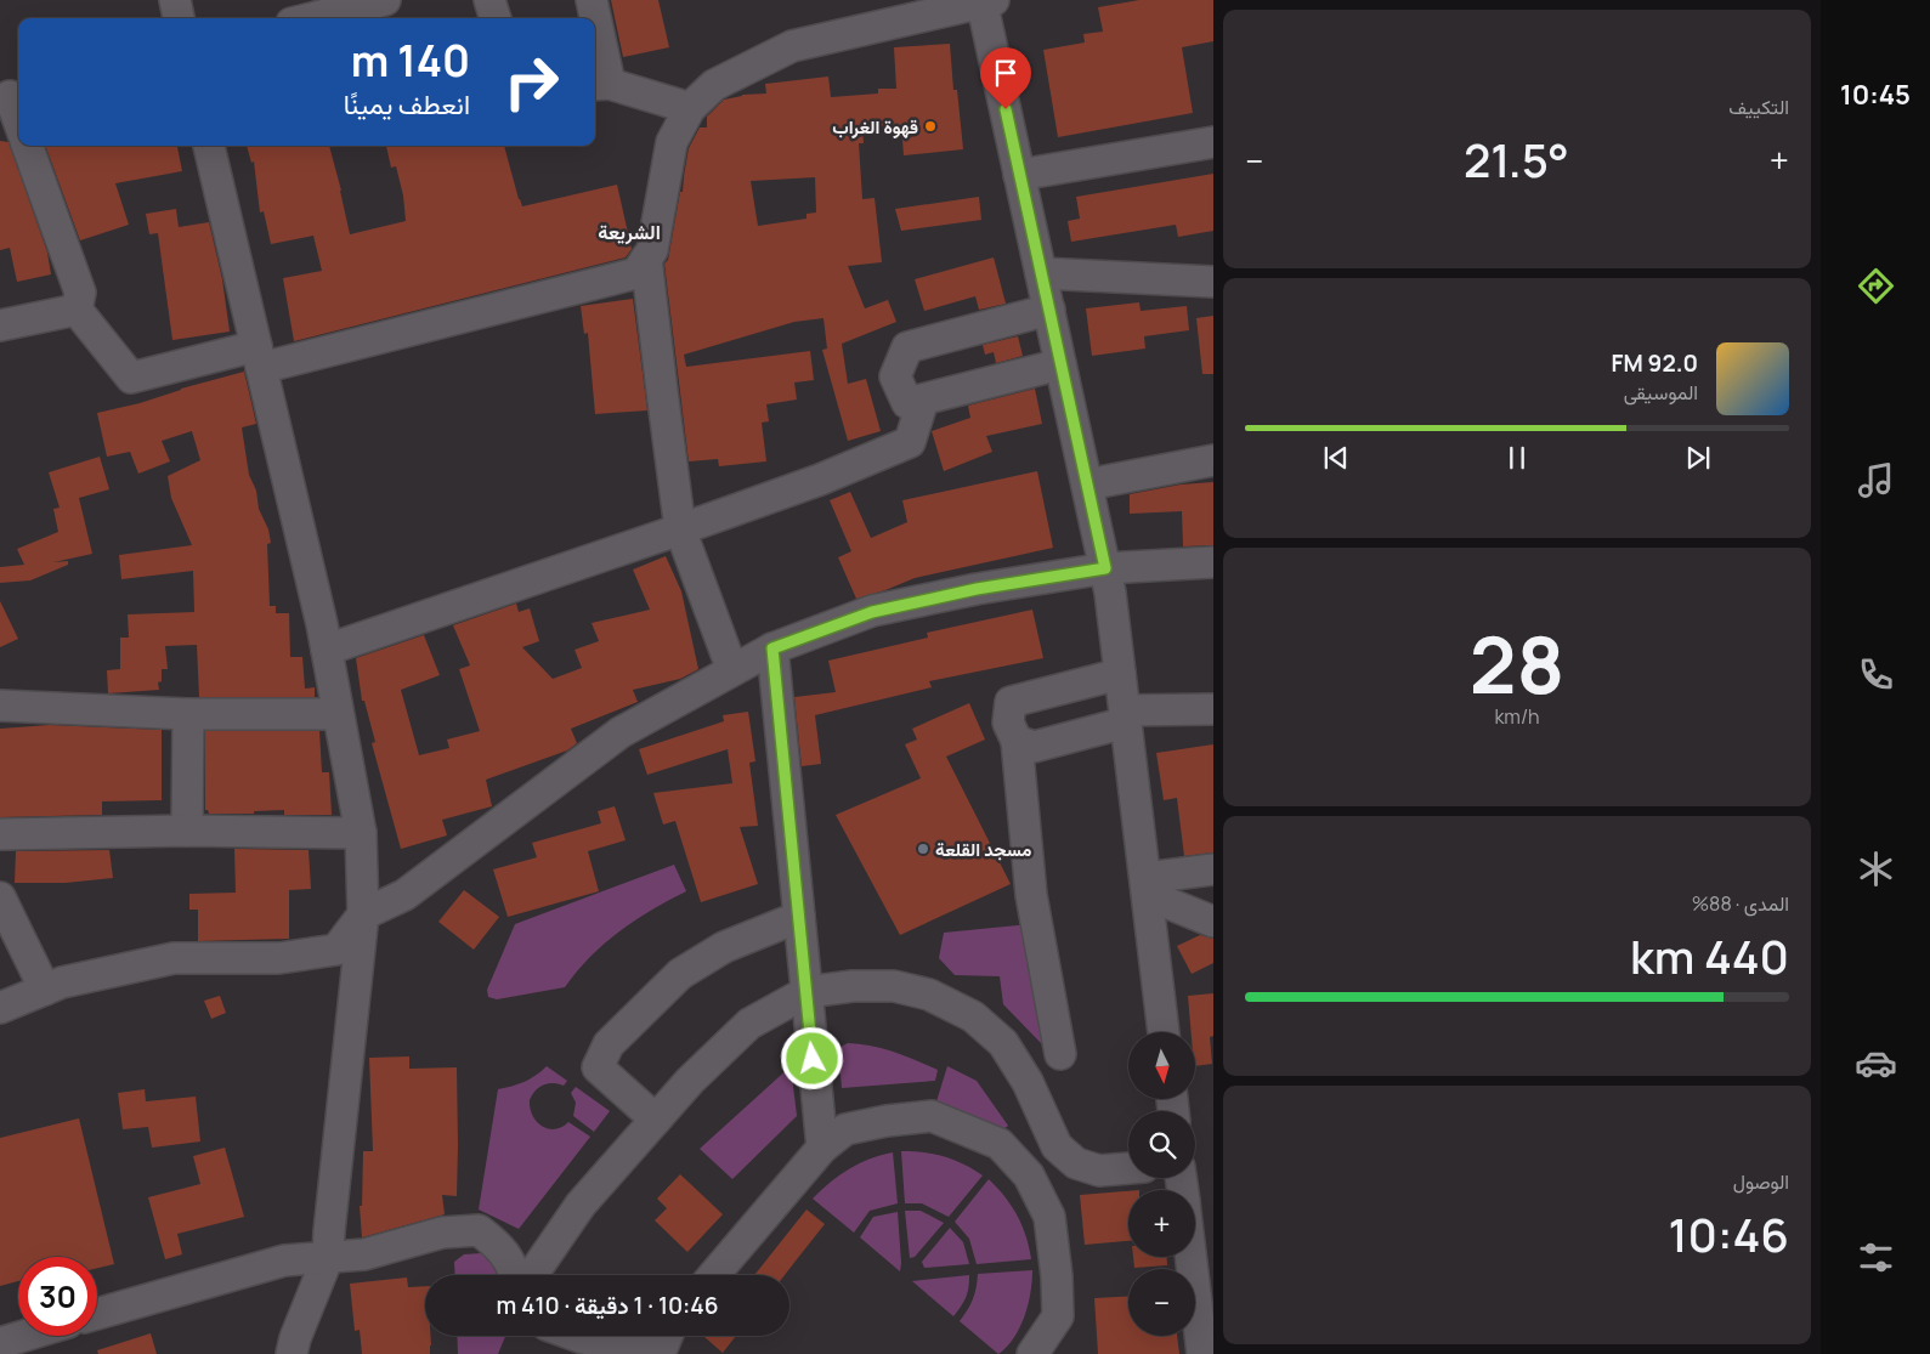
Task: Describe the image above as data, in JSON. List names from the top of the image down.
{
  "districts": ["الشريعة"],
  "places": ["قهوة الغراب", "مسجد القلعة"],
  "north": "bottom",
  "page": {
    "tabs": "10:45",
    "tile": [
      "التكييف",
      ["28", "km/h"],
      ["المدى · 88%", "440 km"],
      ["الوصول", "10:46"]
    ],
    "turn": ["140 m", "انعطف يمينًا"],
    "heat": ["−", "21.5°", "+"],
    "song": ["92.0 FM", "الموسيقى"],
    "map_buttons": ["+", "−"],
    "limit": "30",
    "trip": "10:46 · 1 دقيقة · 410 m"
  }
}
